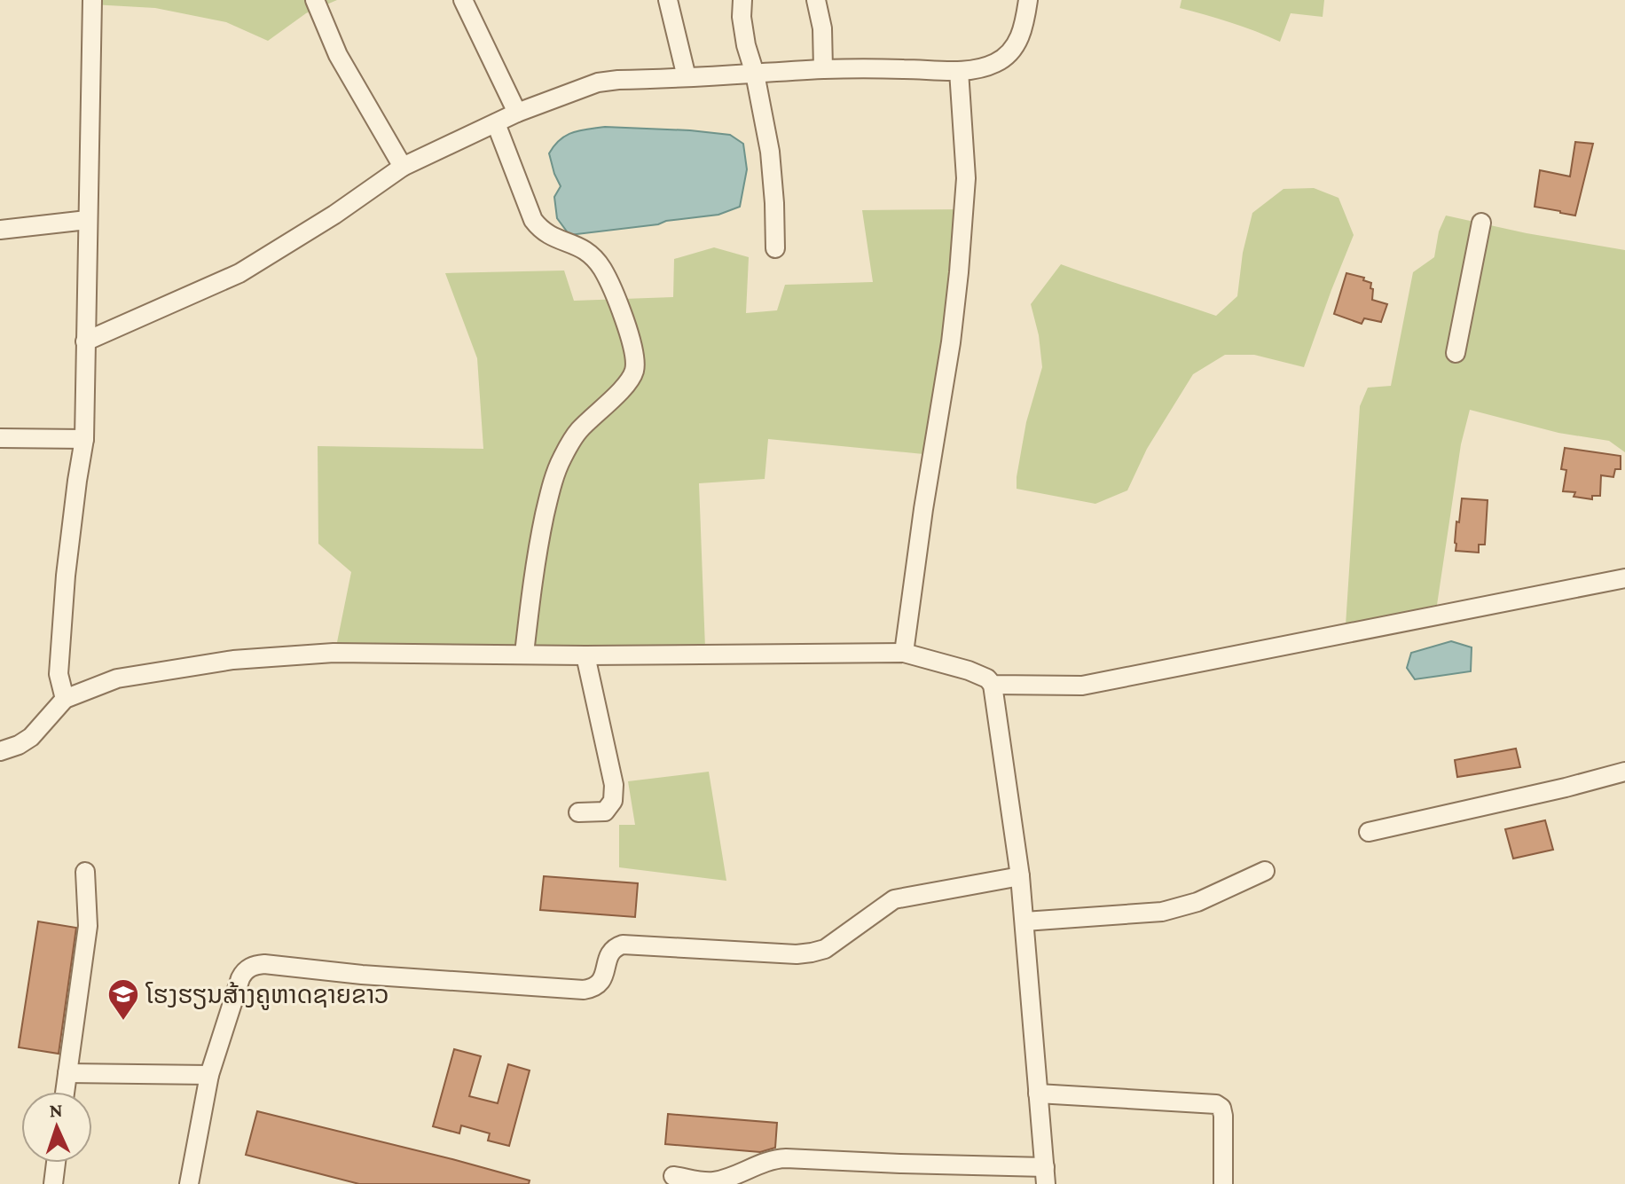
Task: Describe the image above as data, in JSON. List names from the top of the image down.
{
  "places": {
    "school or university": ["ໂຮງຮຽນສ້າງຄູຫາດຊາຍຂາວ"]
  },
  "north": "top"
}
